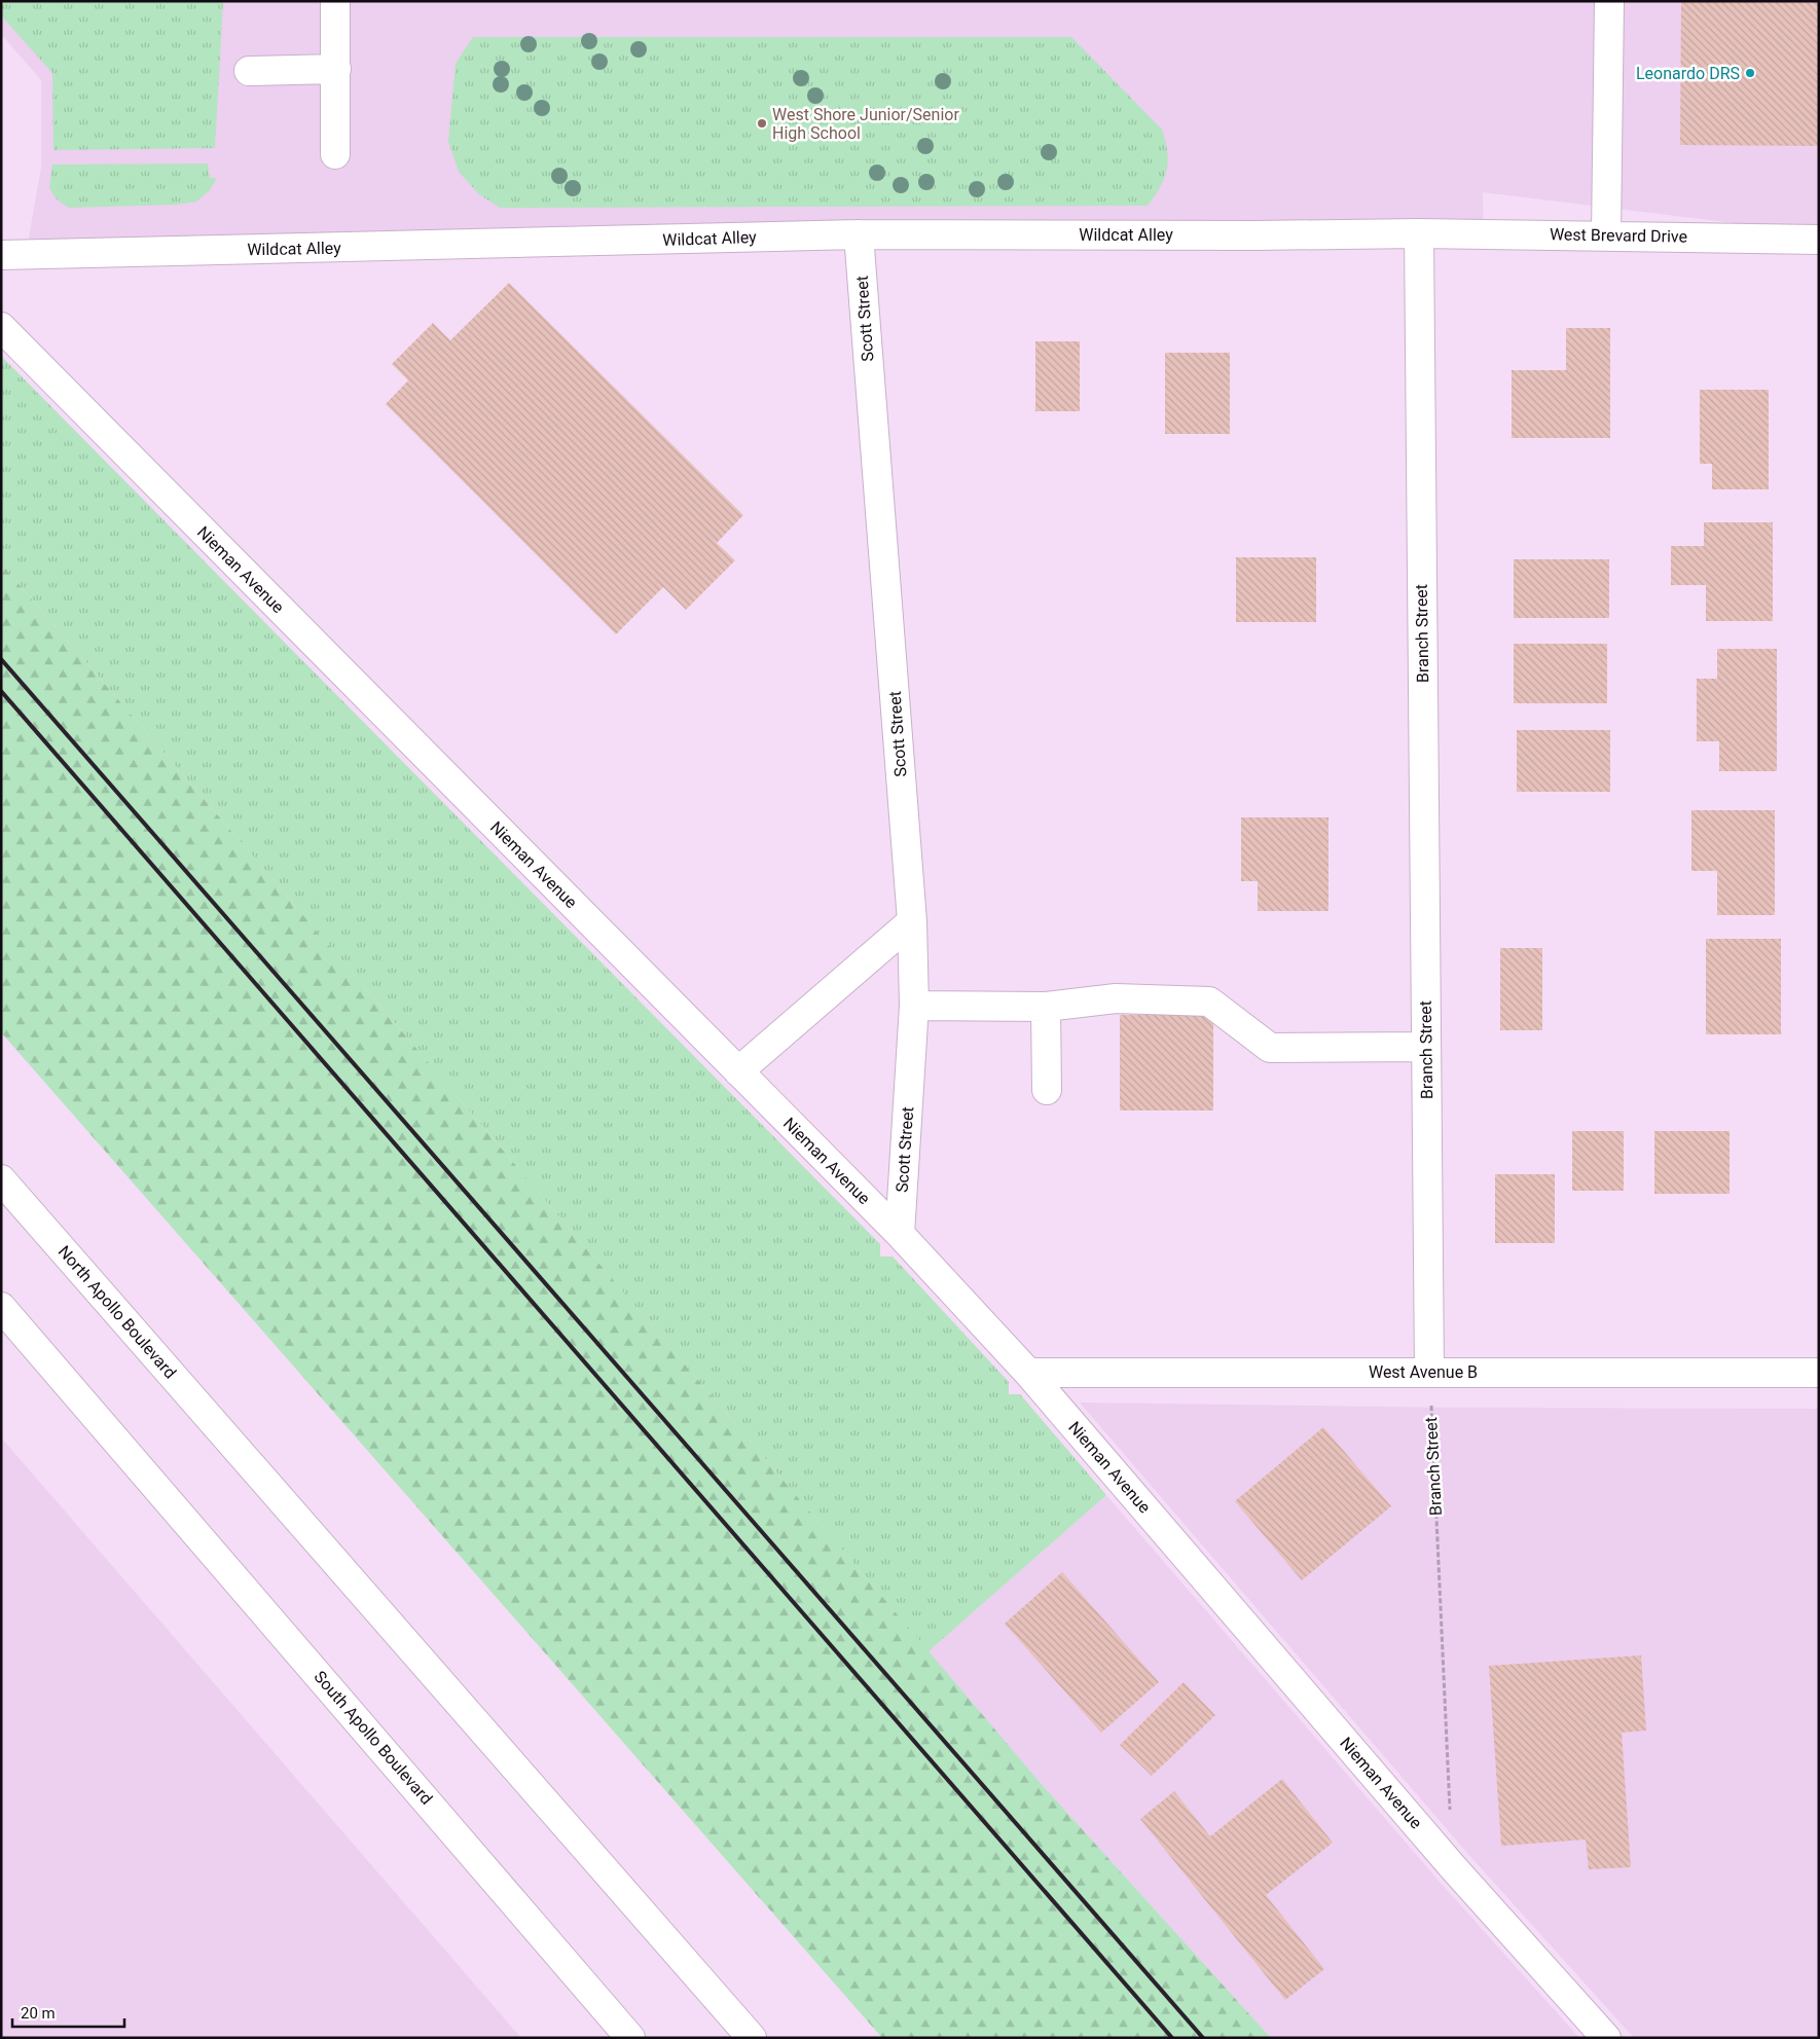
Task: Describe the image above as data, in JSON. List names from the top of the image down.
{
  "streets": {
    "street": [
      "Wildcat Alley",
      "West Brevard Drive",
      "Scott Street",
      "Nieman Avenue",
      "Branch Street",
      "North Apollo Boulevard",
      "West Avenue B",
      "South Apollo Boulevard"
    ]
  },
  "crossings": [
    ["Wildcat Alley", "West Brevard Drive"],
    ["Wildcat Alley", "Scott Street"],
    ["Wildcat Alley", "Branch Street"],
    ["West Brevard Drive", "Branch Street"],
    ["Scott Street", "Nieman Avenue"],
    ["Nieman Avenue", "West Avenue B"],
    ["Branch Street", "West Avenue B"]
  ],
  "places": ["Leonardo DRS", "West Shore Junior/Senior High School"],
  "scale_bar": "20 m"
}
